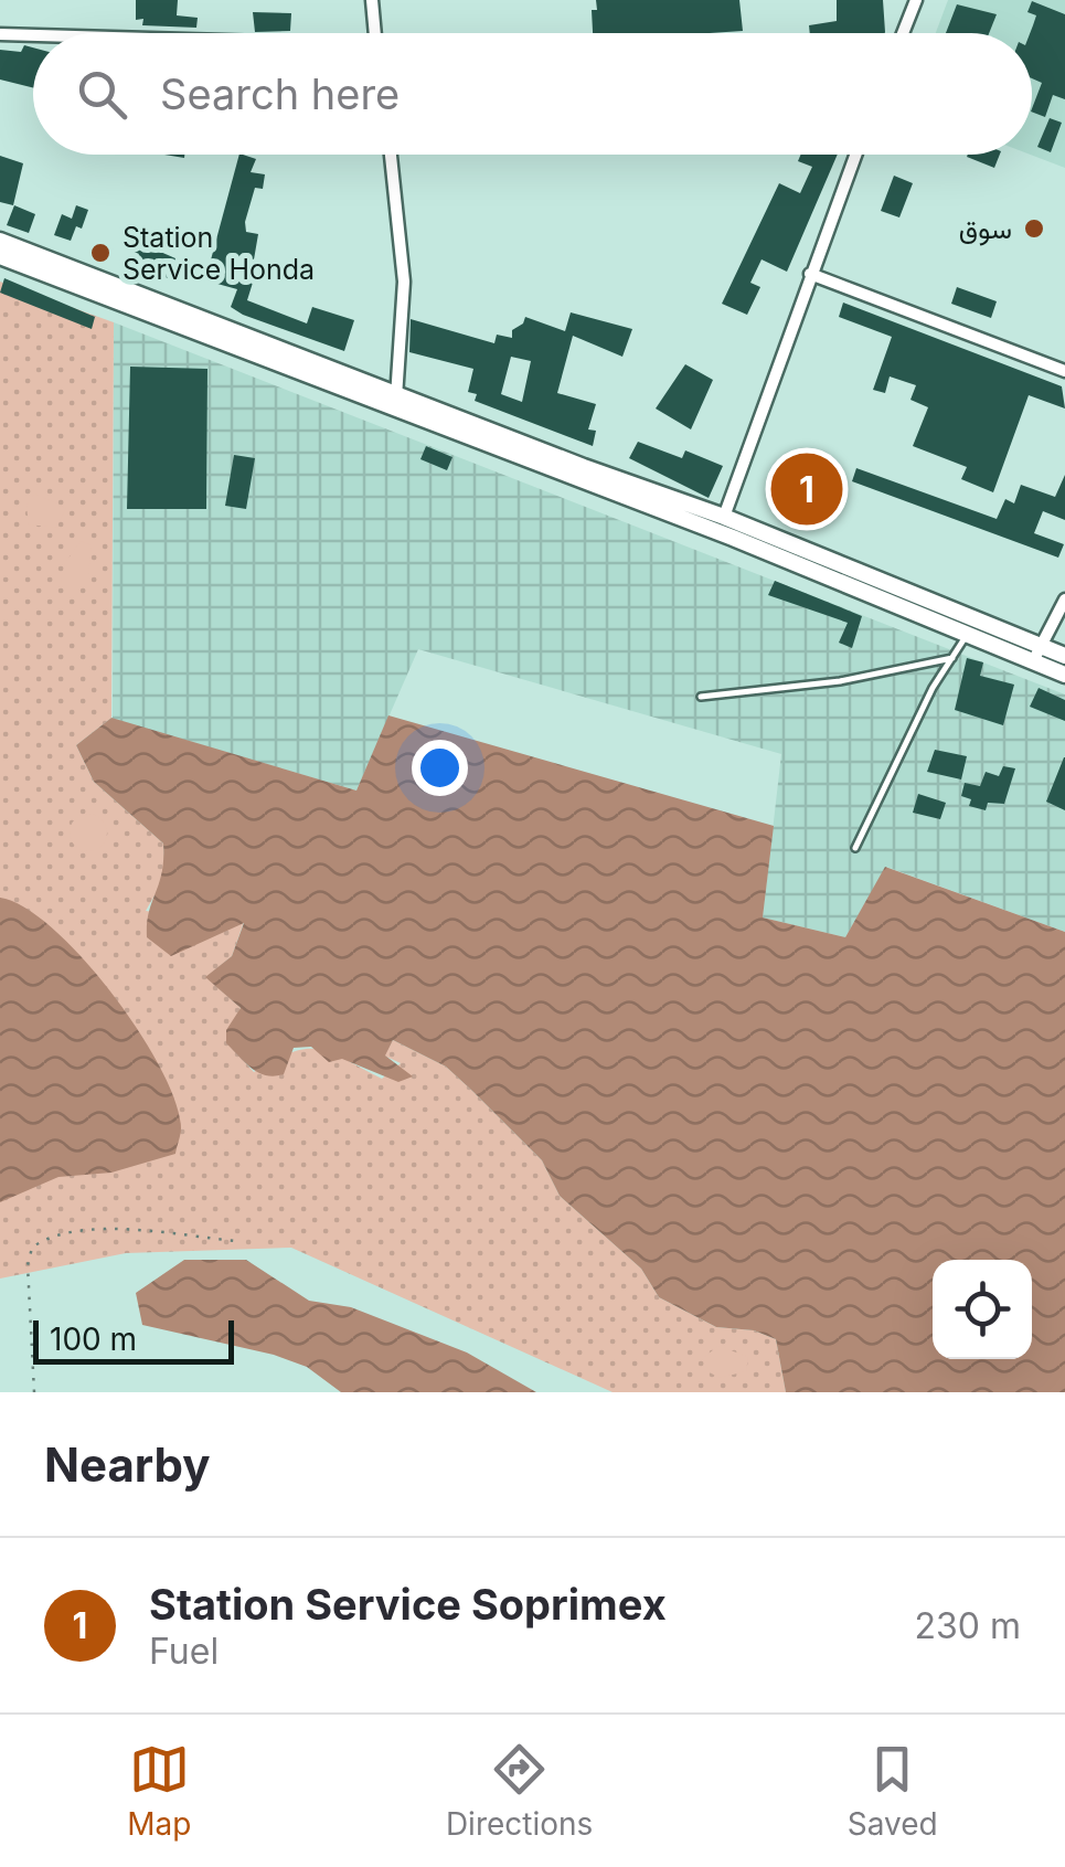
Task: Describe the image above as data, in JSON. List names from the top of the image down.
{
  "places": ["سوق", "Station Service Honda"],
  "scale_bar": "100 m",
  "page": {
    "search": "Search here",
    "pins": "1",
    "scale": "100 m",
    "heading": "Nearby",
    "list": [
      {
        "mark": "1",
        "name": "Station Service Soprimex",
        "note": "Fuel",
        "value": "230 m"
      }
    ],
    "nav": ["Map", "Directions", "Saved"]
  }
}
